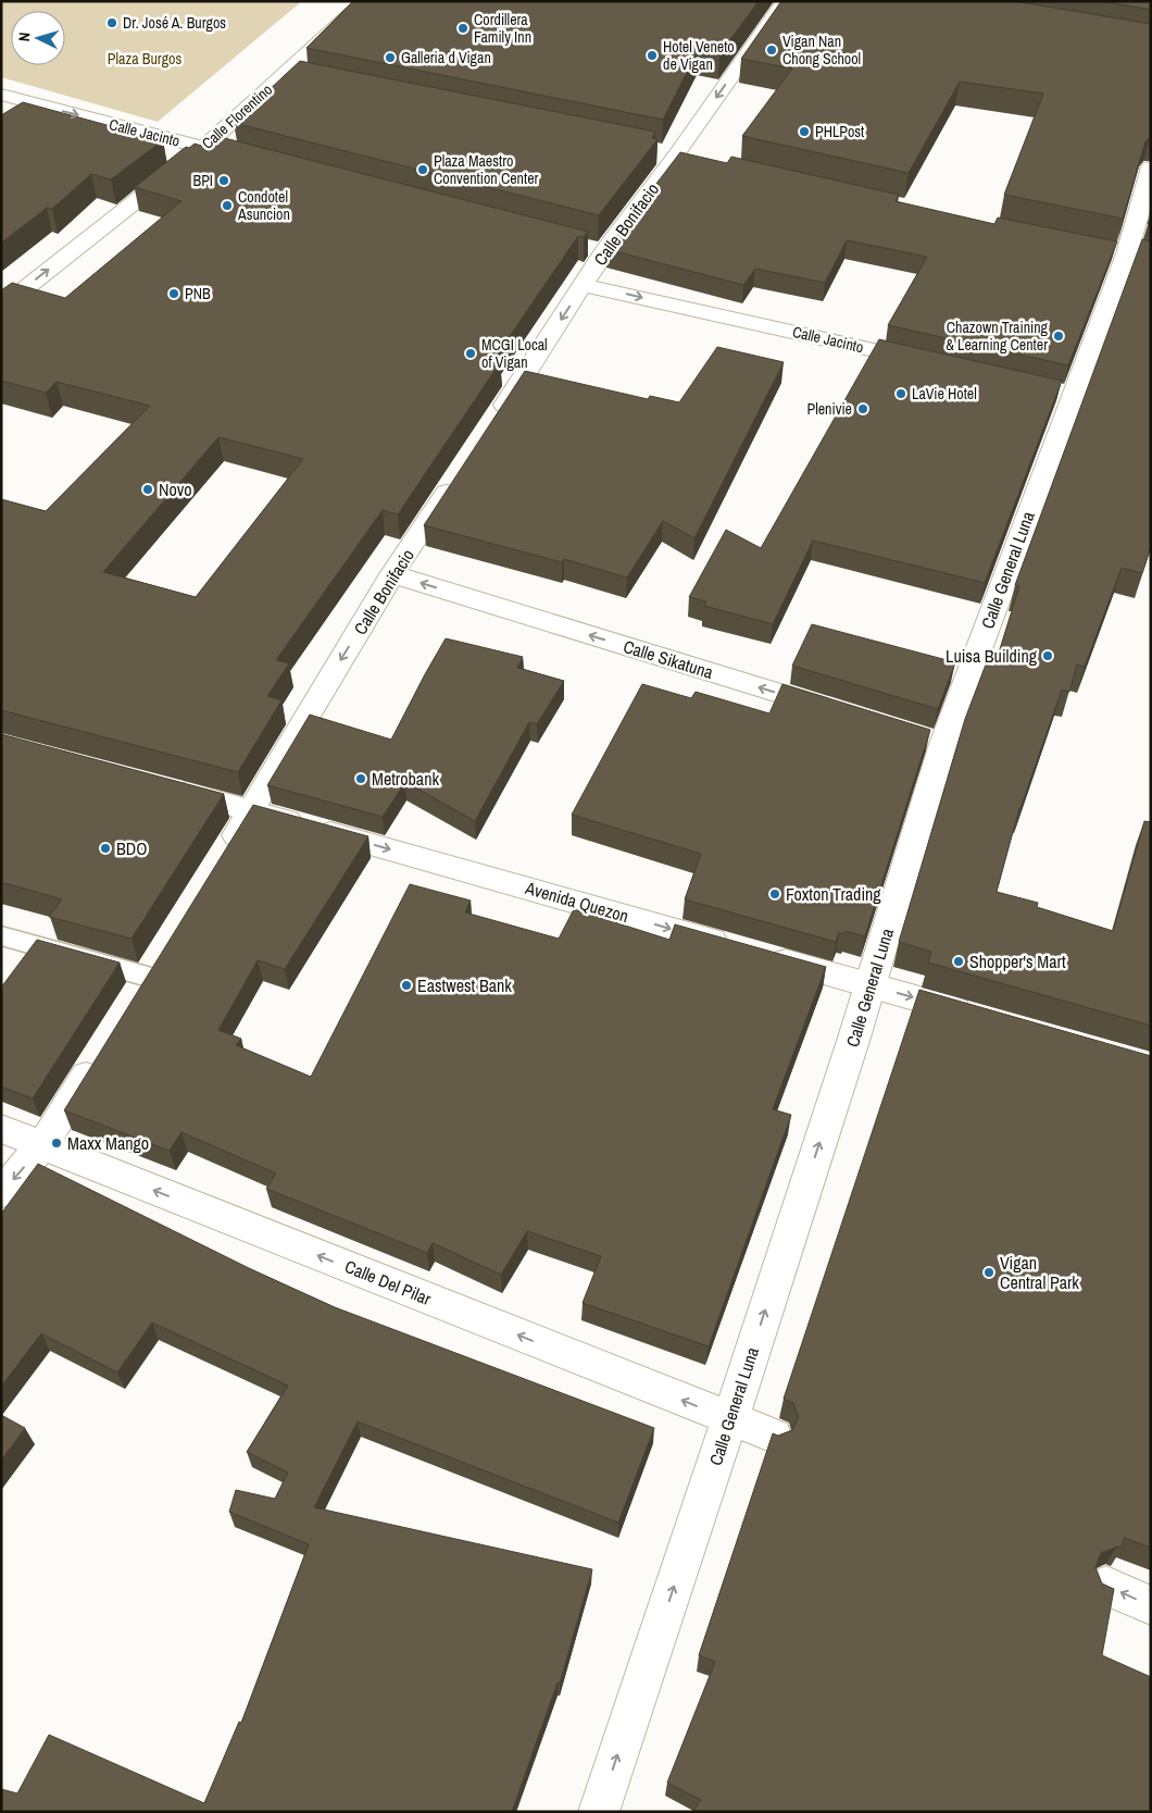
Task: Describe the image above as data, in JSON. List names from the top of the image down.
{
  "streets": {
    "street": [
      "Calle Florentino",
      "Calle Jacinto",
      "Calle Bonifacio",
      "Calle General Luna",
      "Calle Sikatuna",
      "Avenida Quezon",
      "Calle Del Pilar"
    ]
  },
  "crossings": [
    ["Calle Florentino", "Calle Jacinto"],
    ["Calle Jacinto", "Calle Bonifacio"],
    ["Calle Bonifacio", "Calle Sikatuna"],
    ["Calle Bonifacio", "Avenida Quezon"],
    ["Calle General Luna", "Avenida Quezon"],
    ["Calle General Luna", "Calle Del Pilar"]
  ],
  "one_way": [
    "Calle Florentino",
    "Calle Jacinto",
    "Calle Bonifacio",
    "Calle General Luna",
    "Calle Sikatuna",
    "Avenida Quezon",
    "Calle Del Pilar"
  ],
  "parks": ["Plaza Burgos"],
  "places": [
    "Dr. José A. Burgos",
    "Cordillera Family Inn",
    "Vigan Nan Chong School",
    "Hotel Veneto de Vigan",
    "Galleria d Vigan",
    "PHLPost",
    "Plaza Maestro Convention Center",
    "BPI",
    "Condotel Asuncion",
    "PNB",
    "Chazown Training & Learning Center",
    "MCGI Local of Vigan",
    "LaVie Hotel",
    "Plenivie",
    "Novo",
    "Luisa Building",
    "Metrobank",
    "BDO",
    "Foxton Trading",
    "Shopper's Mart",
    "Eastwest Bank",
    "Maxx Mango",
    "Vigan Central Park"
  ],
  "north": "left"
}
